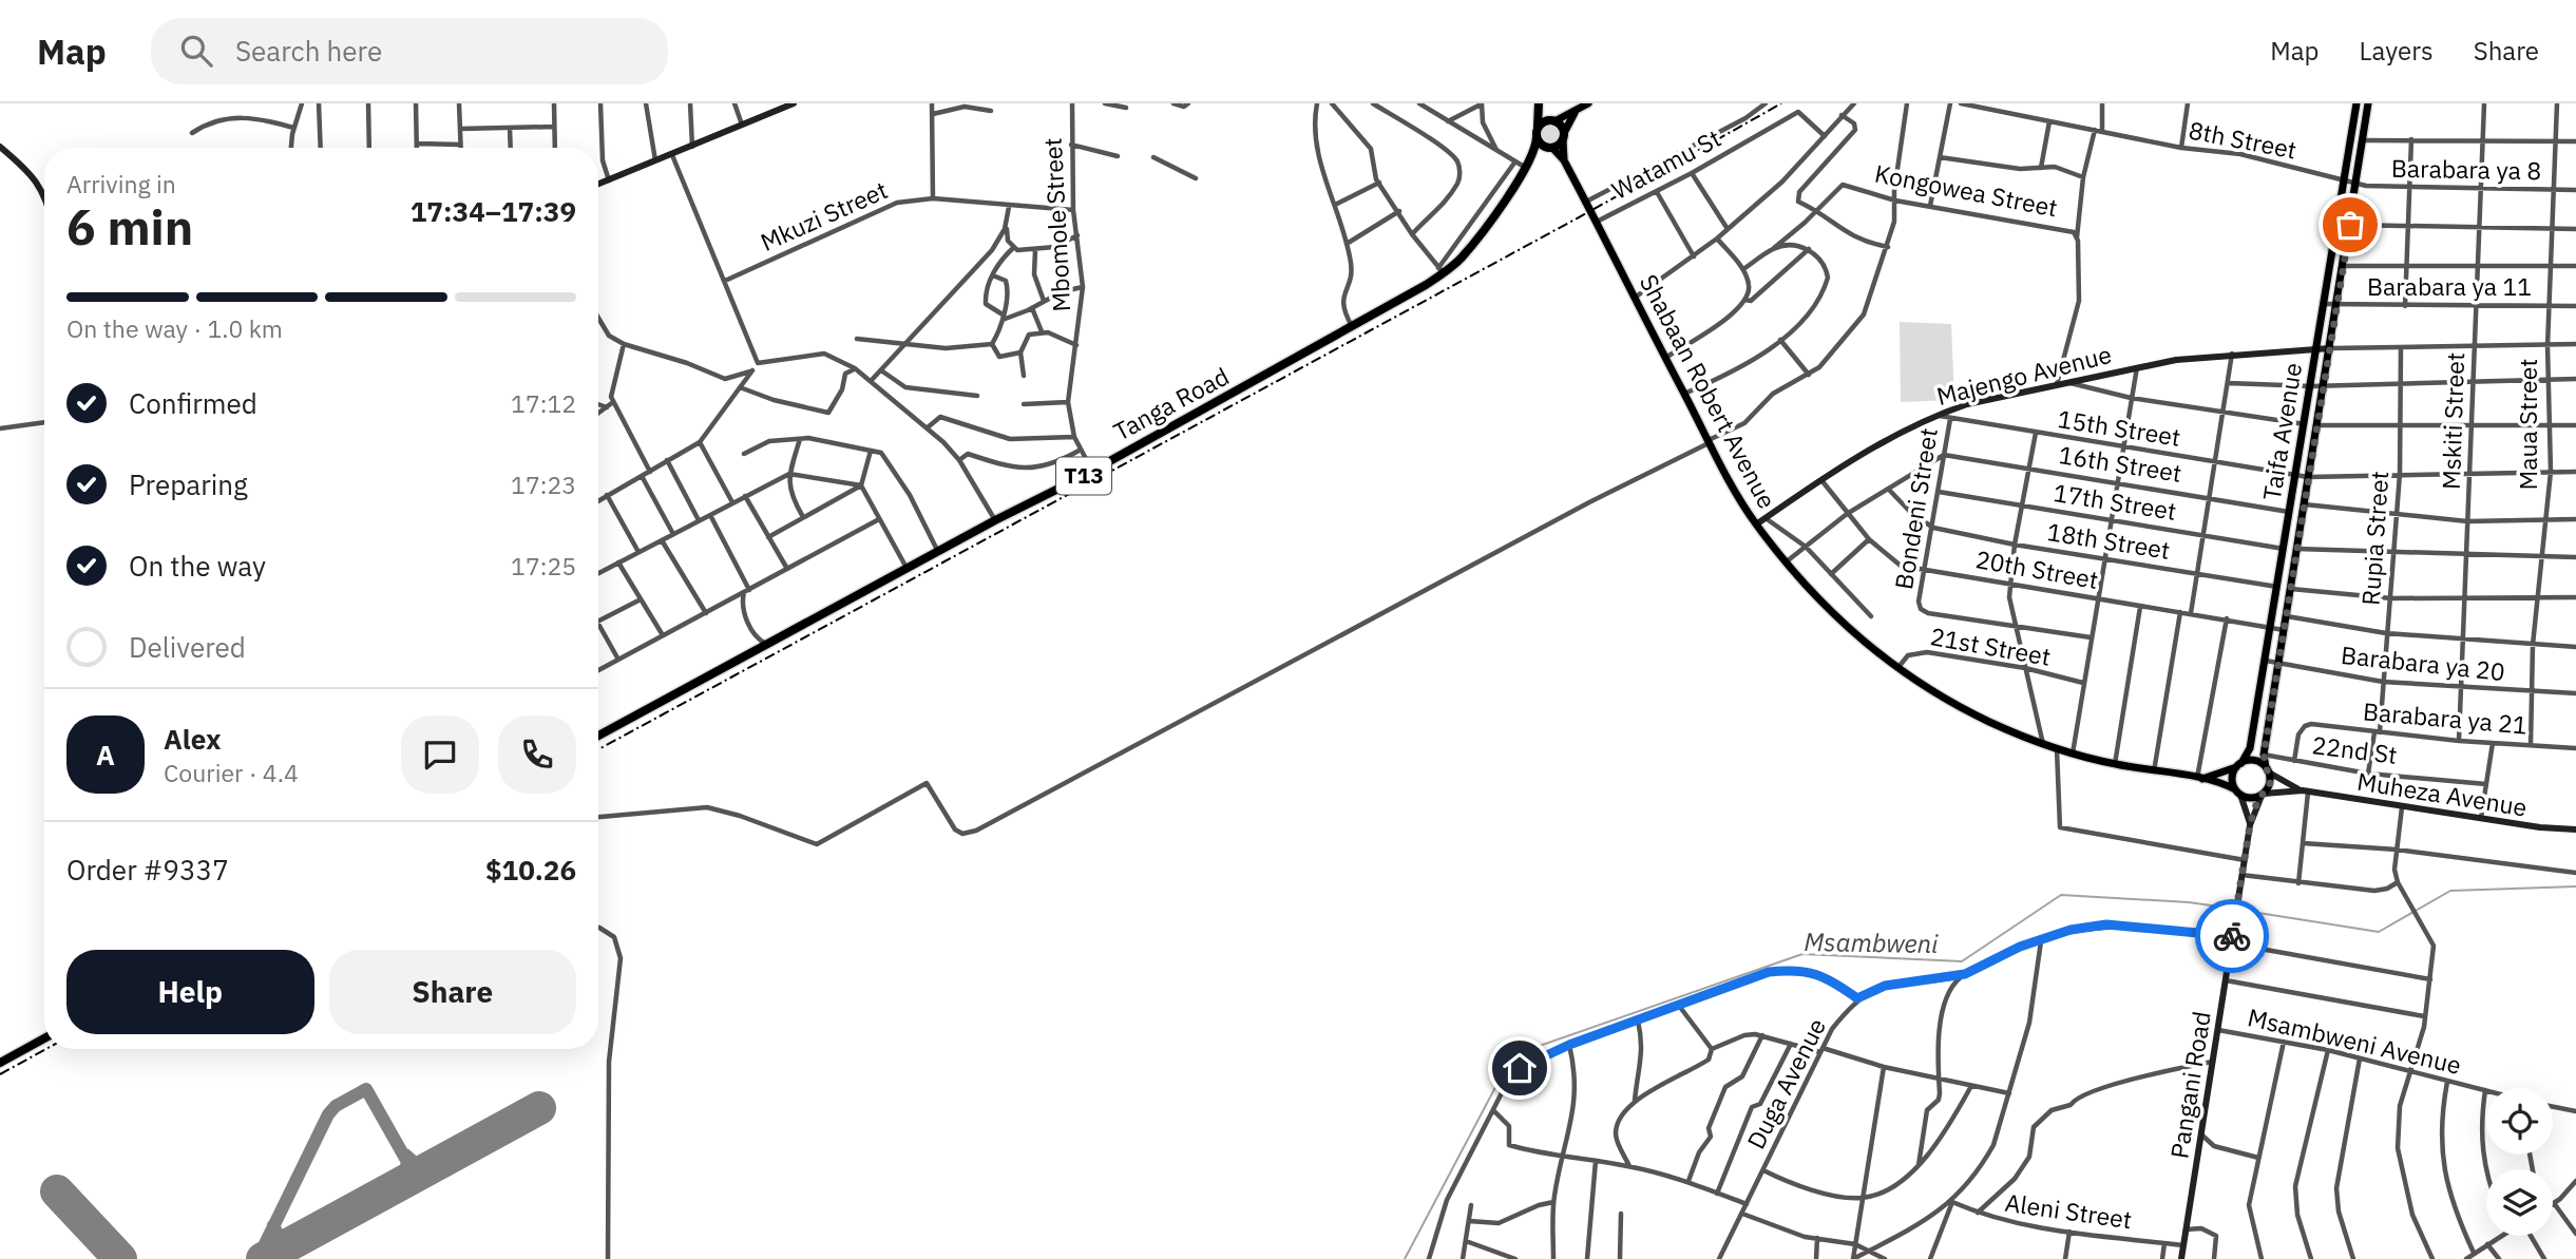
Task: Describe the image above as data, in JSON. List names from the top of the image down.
{
  "streets": {
    "highway": ["Tanga Road", "T13"],
    "main road": ["Shabaan Robert Avenue", "Taifa Avenue"],
    "street": [
      "8th Street",
      "Watamu St",
      "Barabara ya 8",
      "Kongowea Street",
      "Mkuzi Street",
      "Mbomole Street",
      "Barabara ya 11",
      "Majengo Avenue",
      "Mskiti Street",
      "Maua Street",
      "15th Street",
      "16th Street",
      "17th Street",
      "Bondeni Street",
      "Rupia Street",
      "18th Street",
      "20th Street",
      "21st Street",
      "Barabara ya 20",
      "Barabara ya 21",
      "22nd St",
      "Muheza Avenue",
      "Msambweni Avenue",
      "Duga Avenue",
      "Pangani Road",
      "Aleni Street"
    ]
  },
  "crossings": [
    ["8th Street", "Barabara ya 8"],
    ["8th Street", "Taifa Avenue"],
    ["Watamu St", "Shabaan Robert Avenue"],
    ["Barabara ya 8", "Mskiti Street"],
    ["Barabara ya 8", "Maua Street"],
    ["Barabara ya 8", "Taifa Avenue"],
    ["Mkuzi Street", "Mbomole Street"],
    ["Mbomole Street", "Tanga Road"],
    ["Barabara ya 11", "Mskiti Street"],
    ["Barabara ya 11", "Maua Street"],
    ["Barabara ya 11", "Taifa Avenue"],
    ["Majengo Avenue", "Shabaan Robert Avenue"],
    ["Majengo Avenue", "15th Street"],
    ["Majengo Avenue", "Taifa Avenue"],
    ["Majengo Avenue", "20th Street"],
    ["Shabaan Robert Avenue", "Taifa Avenue"],
    ["Shabaan Robert Avenue", "21st Street"],
    ["Tanga Road", "T13"],
    ["Mskiti Street", "15th Street"],
    ["Mskiti Street", "Barabara ya 20"],
    ["Mskiti Street", "Barabara ya 21"],
    ["Maua Street", "15th Street"],
    ["Maua Street", "Barabara ya 20"],
    ["Maua Street", "Barabara ya 21"],
    ["15th Street", "Taifa Avenue"],
    ["15th Street", "Bondeni Street"],
    ["15th Street", "Rupia Street"],
    ["Taifa Avenue", "16th Street"],
    ["Taifa Avenue", "17th Street"],
    ["Taifa Avenue", "18th Street"],
    ["Taifa Avenue", "20th Street"],
    ["Taifa Avenue", "Barabara ya 20"],
    ["Taifa Avenue", "22nd St"],
    ["16th Street", "Bondeni Street"],
    ["17th Street", "Bondeni Street"],
    ["Bondeni Street", "18th Street"],
    ["Bondeni Street", "20th Street"],
    ["Rupia Street", "Barabara ya 20"],
    ["Rupia Street", "Barabara ya 21"],
    ["Rupia Street", "22nd St"],
    ["Barabara ya 21", "22nd St"],
    ["Msambweni Avenue", "Pangani Road"],
    ["Duga Avenue", "Pangani Road"],
    ["Pangani Road", "Aleni Street"]
  ],
  "water": ["Msambweni"],
  "page": {
    "header": "Map",
    "search": "Search here",
    "nav": ["Map", "Layers", "Share"],
    "heading": ["6 min", "Arriving in", "17:34–17:39"],
    "panel": [
      "Alex",
      "Courier · 4.4",
      "Order #9337",
      "$10.26"
    ],
    "bar": "On the way · 1.0 km",
    "list": [
      ["Confirmed", "17:12"],
      ["Preparing", "17:23"],
      ["On the way", "17:25"],
      "Delivered"
    ],
    "round": "A",
    "buttons": ["Help", "Share"]
  }
}
